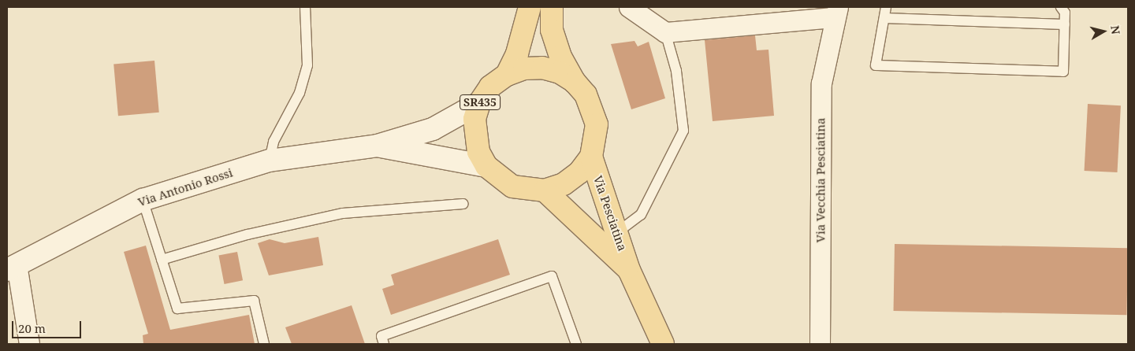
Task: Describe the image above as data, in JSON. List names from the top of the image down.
{
  "streets": {
    "main road": ["SR435", "Via Antonio Rossi", "Via Pesciatina"],
    "street": ["Via Vecchia Pesciatina"]
  },
  "scale_bar": "20 m",
  "north": "right"
}
